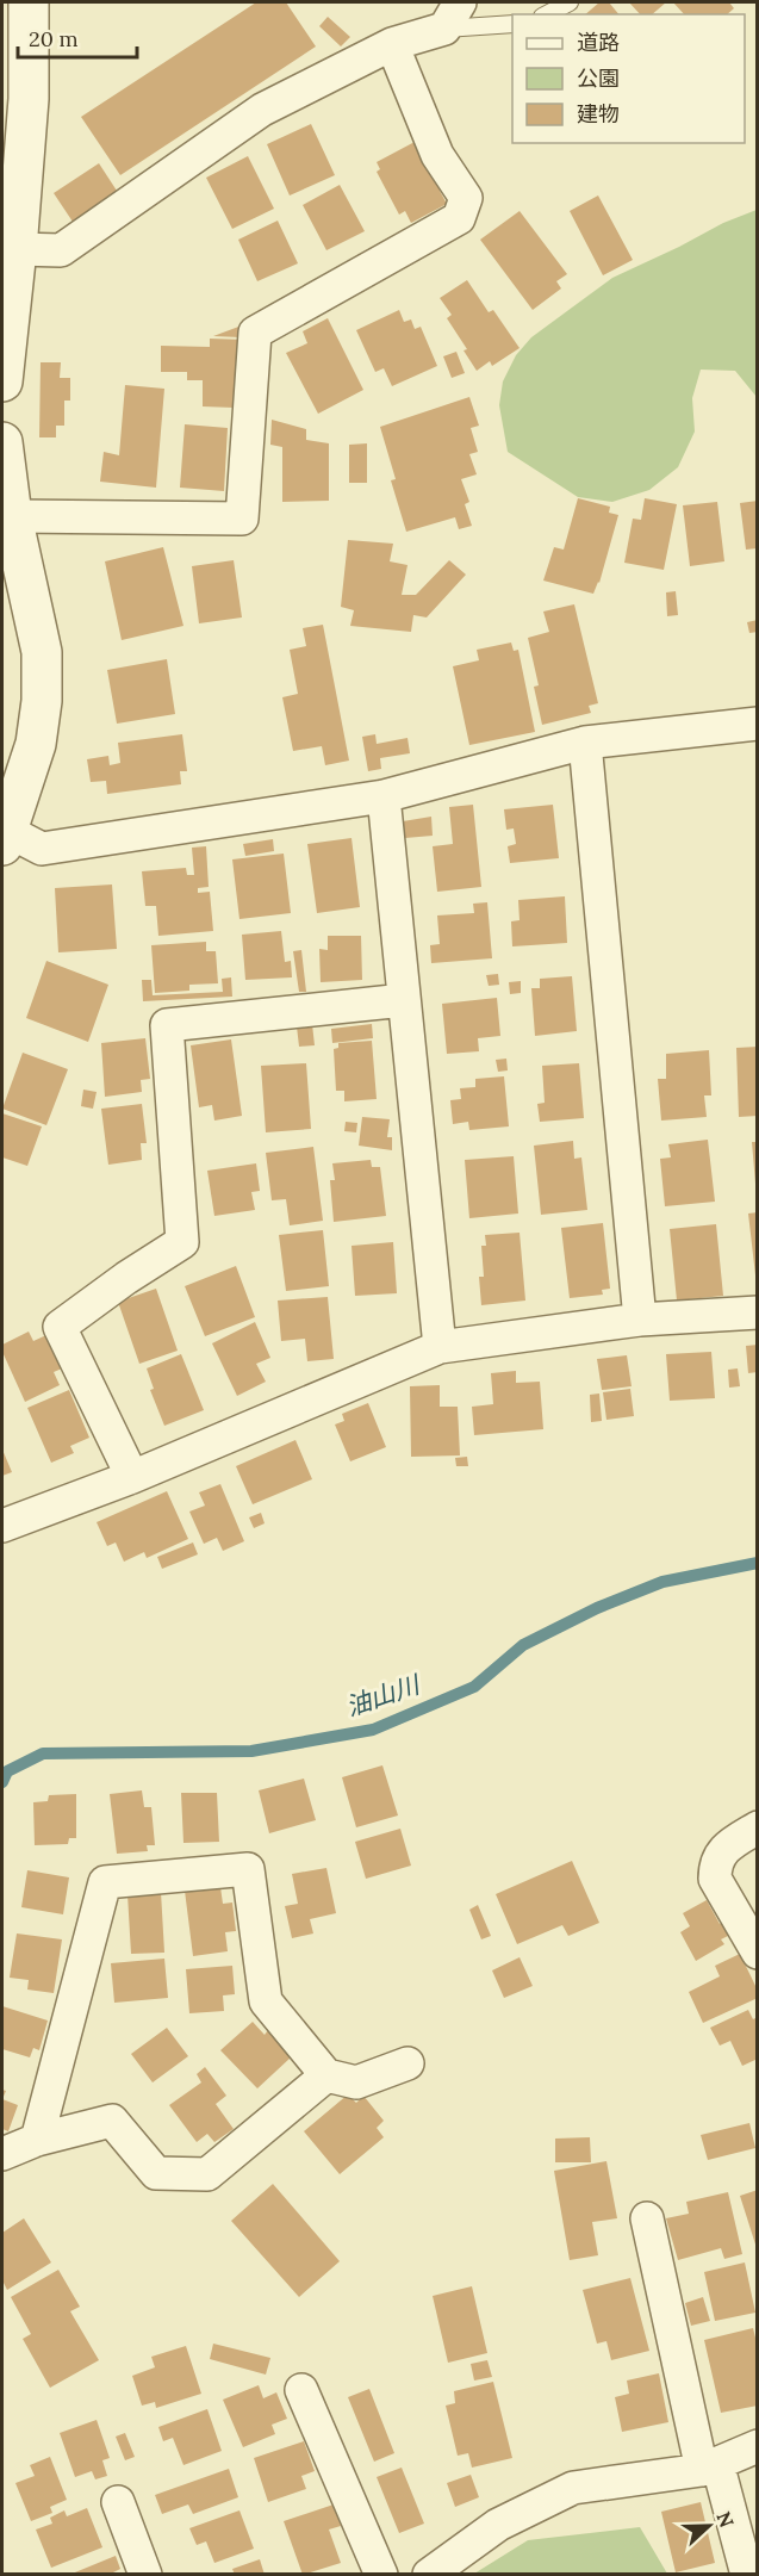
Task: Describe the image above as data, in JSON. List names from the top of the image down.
{
  "water": ["油山川"],
  "legend": ["道路", "公園", "建物"],
  "scale_bar": "20 m",
  "north": "right"
}
